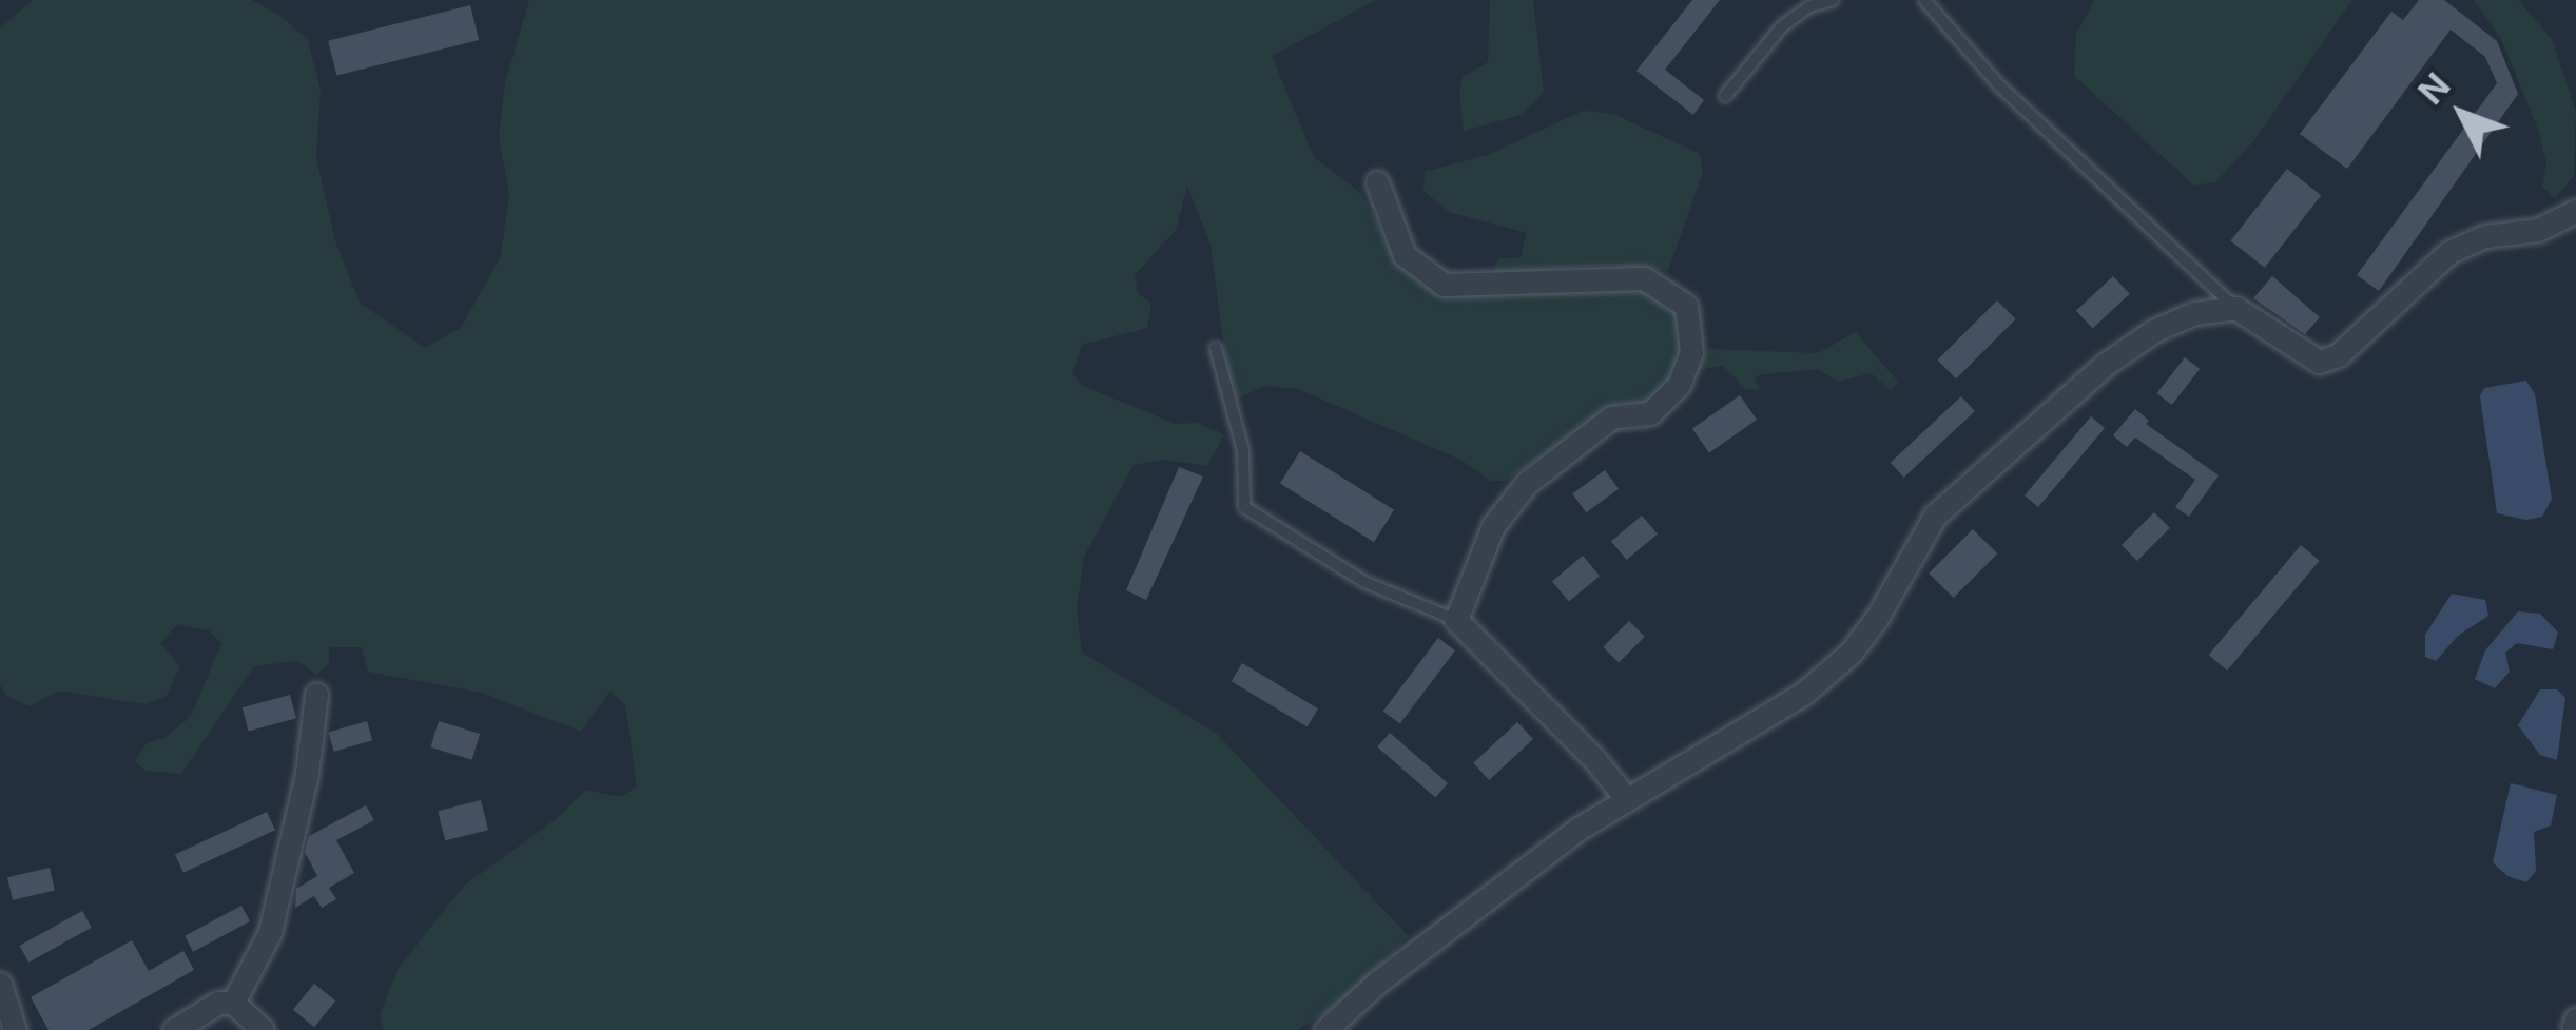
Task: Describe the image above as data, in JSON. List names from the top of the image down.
{
  "north": "top left"
}
